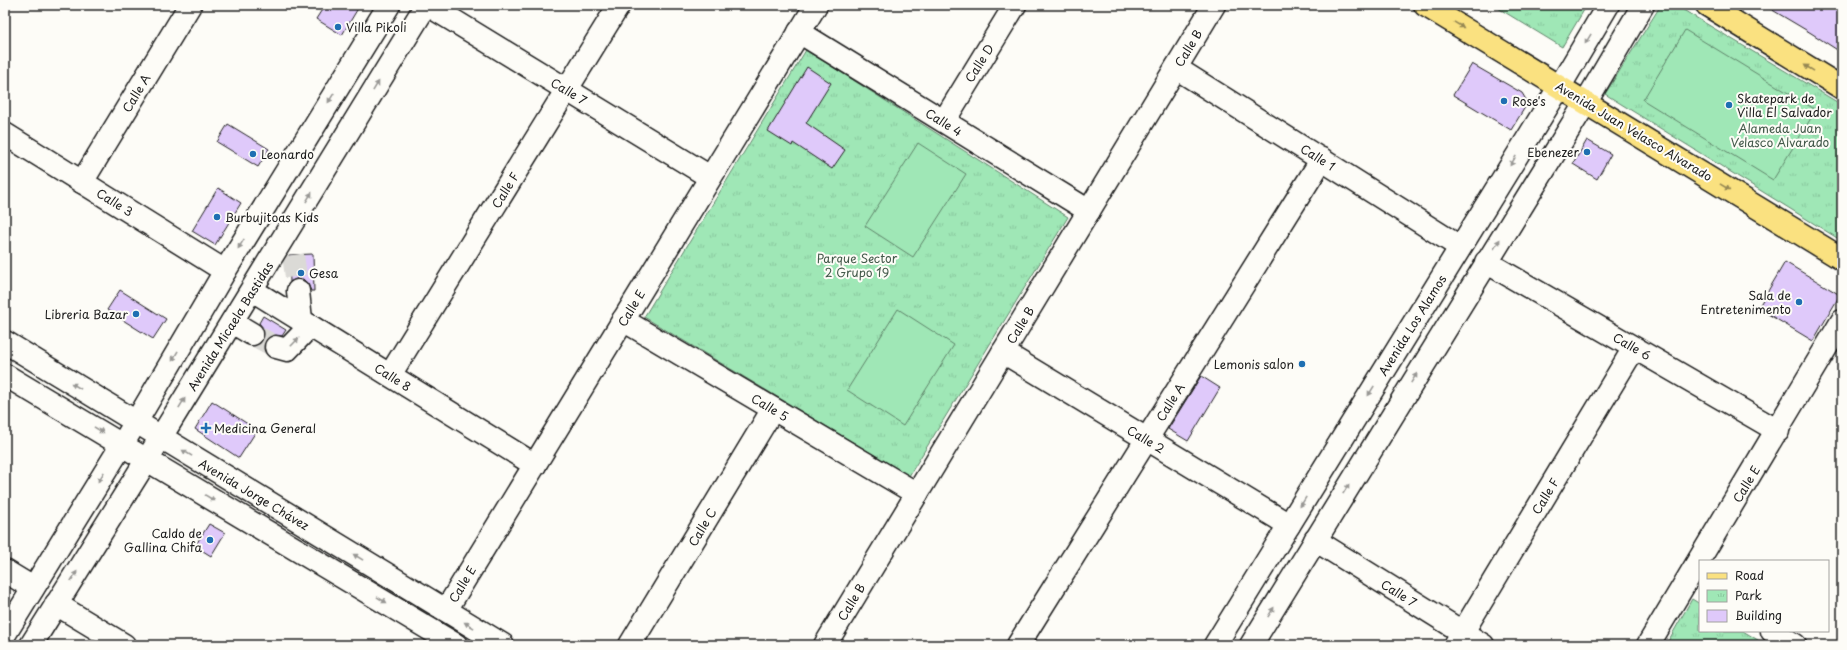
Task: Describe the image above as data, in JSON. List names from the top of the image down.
{
  "streets": {
    "main road": ["Avenida Juan Velasco Alvarado"],
    "street": [
      "Calle B",
      "Calle D",
      "Calle 7",
      "Calle A",
      "Calle 4",
      "Calle 1",
      "Calle F",
      "Calle 3",
      "Calle E",
      "Avenida Los Alamos",
      "Avenida Micaela Bastidas",
      "Calle 6",
      "Calle 8",
      "Calle 5",
      "Calle 2",
      "Avenida Jorge Chávez",
      "Calle C"
    ]
  },
  "crossings": [
    ["Calle B", "Calle 4"],
    ["Calle B", "Calle 1"],
    ["Calle B", "Calle 5"],
    ["Calle B", "Calle 2"],
    ["Calle D", "Calle 4"],
    ["Calle 7", "Calle F"],
    ["Calle 7", "Calle E"],
    ["Calle 7", "Avenida Micaela Bastidas"],
    ["Calle A", "Calle 1"],
    ["Calle A", "Calle 3"],
    ["Calle A", "Calle 2"],
    ["Calle 4", "Calle E"],
    ["Avenida Juan Velasco Alvarado", "Avenida Los Alamos"],
    ["Calle 1", "Avenida Los Alamos"],
    ["Calle F", "Calle 6"],
    ["Calle F", "Calle 8"],
    ["Calle E", "Calle 6"],
    ["Calle E", "Calle 8"],
    ["Calle E", "Calle 5"],
    ["Calle E", "Avenida Jorge Chávez"],
    ["Avenida Los Alamos", "Calle 2"],
    ["Avenida Micaela Bastidas", "Calle 8"],
    ["Avenida Micaela Bastidas", "Avenida Jorge Chávez"],
    ["Calle 5", "Calle C"]
  ],
  "parks": ["Alameda Juan Velasco Alvarado", "Parque Sector 2 Grupo 19"],
  "places": {
    "other": [
      "Villa Pikoli",
      "Rose's",
      "Skatepark de Villa El Salvador",
      "Ebenezer",
      "Leonardo",
      "Burbujitoas Kids",
      "Gesa",
      "Sala de Entretenimento",
      "Libreria Bazar",
      "Lemonis salon",
      "Caldo de Gallina Chifa"
    ],
    "health": ["Medicina General"]
  },
  "legend": ["Road", "Park", "Building"]
}
